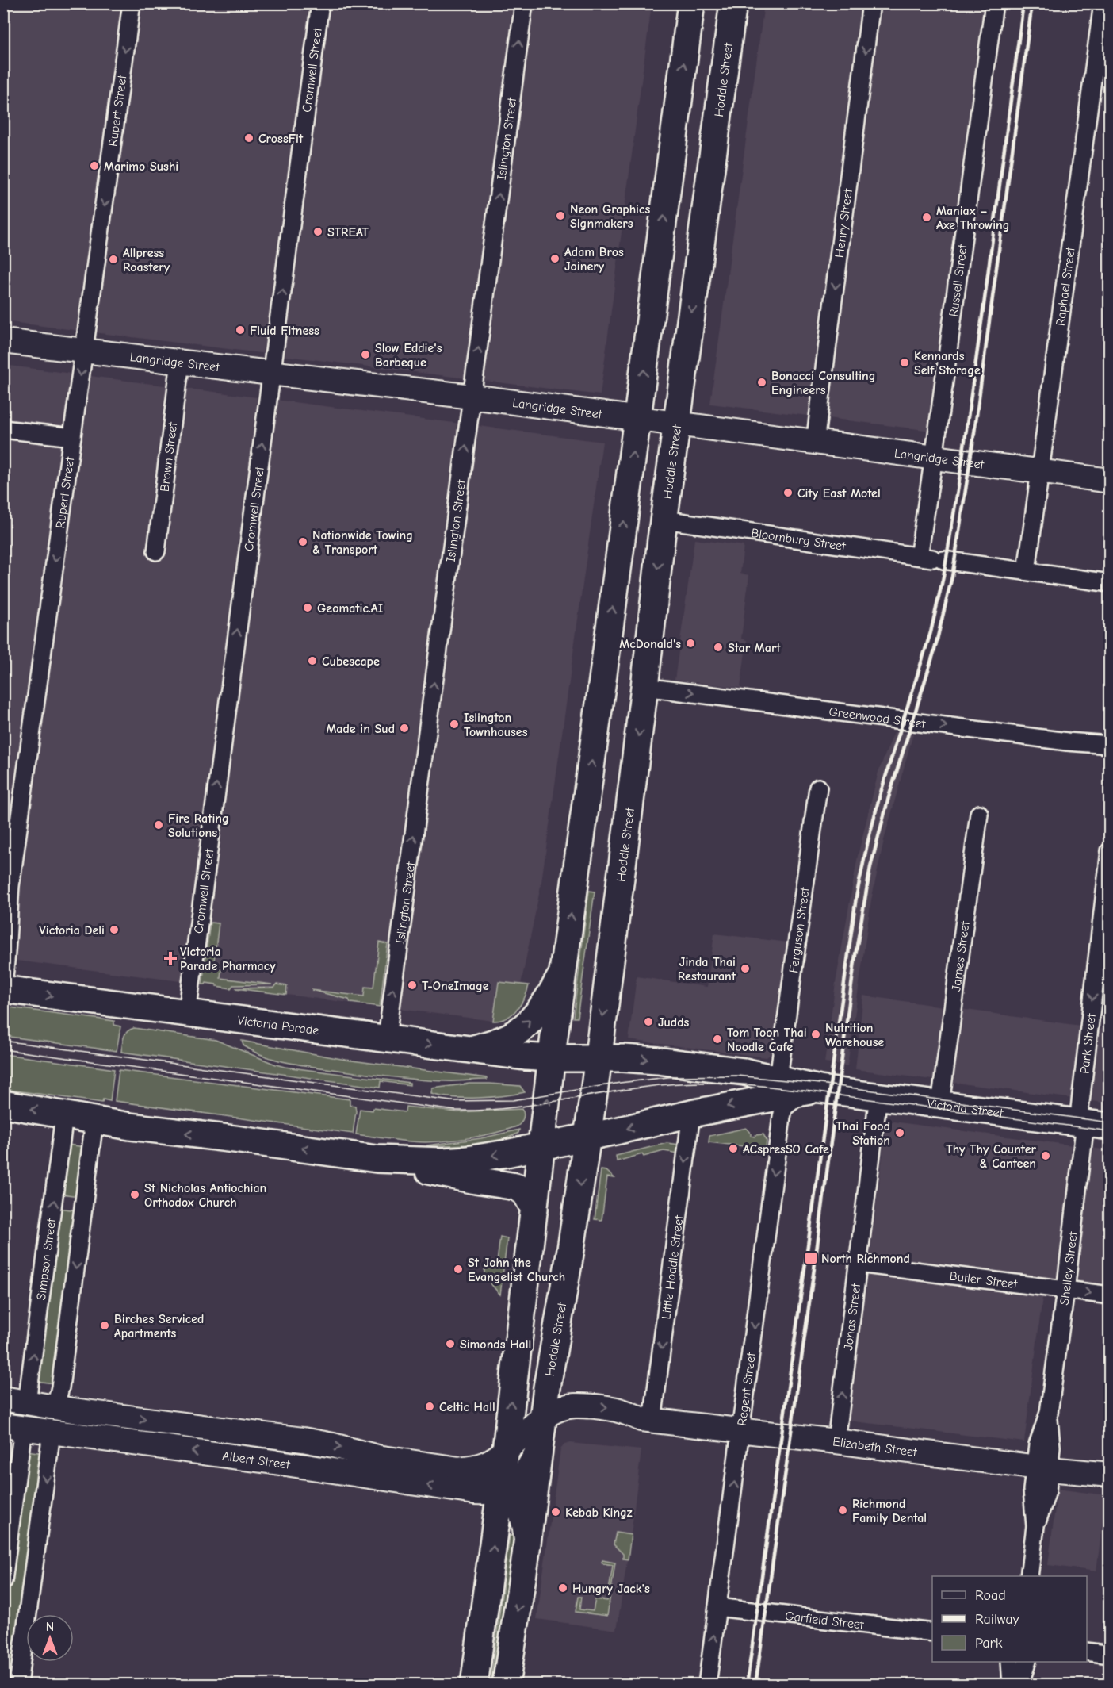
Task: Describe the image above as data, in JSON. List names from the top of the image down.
{
  "streets": {
    "main road": ["Hoddle Street", "Victoria Parade", "Victoria Street"],
    "street": [
      "Cromwell Street",
      "Rupert Street",
      "Islington Street",
      "Henry Street",
      "Russell Street",
      "Raphael Street",
      "Langridge Street",
      "Brown Street",
      "Bloomburg Street",
      "Greenwood Street",
      "Ferguson Street",
      "James Street",
      "Park Street",
      "Simpson Street",
      "Little Hoddle Street",
      "Shelley Street",
      "Butler Street",
      "Jonas Street",
      "Regent Street",
      "Elizabeth Street",
      "Albert Street",
      "Garfield Street"
    ]
  },
  "crossings": [
    ["Cromwell Street", "Langridge Street"],
    ["Cromwell Street", "Victoria Parade"],
    ["Hoddle Street", "Langridge Street"],
    ["Hoddle Street", "Bloomburg Street"],
    ["Hoddle Street", "Greenwood Street"],
    ["Hoddle Street", "Victoria Street"],
    ["Hoddle Street", "Elizabeth Street"],
    ["Rupert Street", "Langridge Street"],
    ["Islington Street", "Langridge Street"],
    ["Islington Street", "Victoria Parade"],
    ["Henry Street", "Langridge Street"],
    ["Russell Street", "Langridge Street"],
    ["Russell Street", "Bloomburg Street"],
    ["Raphael Street", "Langridge Street"],
    ["Raphael Street", "Bloomburg Street"],
    ["Langridge Street", "Brown Street"],
    ["Victoria Parade", "Victoria Street"],
    ["Park Street", "Victoria Street"],
    ["Park Street", "Shelley Street"],
    ["Victoria Street", "Little Hoddle Street"],
    ["Victoria Street", "Shelley Street"],
    ["Simpson Street", "Albert Street"],
    ["Little Hoddle Street", "Elizabeth Street"],
    ["Shelley Street", "Butler Street"],
    ["Shelley Street", "Elizabeth Street"],
    ["Butler Street", "Jonas Street"],
    ["Jonas Street", "Elizabeth Street"],
    ["Regent Street", "Elizabeth Street"],
    ["Regent Street", "Garfield Street"],
    ["Elizabeth Street", "Albert Street"]
  ],
  "one_way": [
    "Cromwell Street",
    "Rupert Street",
    "Islington Street",
    "Henry Street",
    "Greenwood Street",
    "Park Street",
    "Little Hoddle Street",
    "Jonas Street"
  ],
  "places": {
    "other": [
      "CrossFit",
      "Marimo Sushi",
      "Neon Graphics Signmakers",
      "Maniax – Axe Throwing",
      "STREAT",
      "Adam Bros Joinery",
      "Allpress Roastery",
      "Fluid Fitness",
      "Slow Eddie's Barbeque",
      "Kennards Self Storage",
      "Bonacci Consulting Engineers",
      "City East Motel",
      "Nationwide Towing & Transport",
      "Geomatic.AI",
      "McDonald's",
      "Star Mart",
      "Cubescape",
      "Islington Townhouses",
      "Made in Sud",
      "Fire Rating Solutions",
      "Victoria Deli",
      "Jinda Thai Restaurant",
      "T-OneImage",
      "Judds",
      "Nutrition Warehouse",
      "Tom Toon Thai Noodle Cafe",
      "Thai Food Station",
      "ACspresSO Cafe",
      "Thy Thy Counter & Canteen",
      "St Nicholas Antiochian Orthodox Church",
      "St John the Evangelist Church",
      "Birches Serviced Apartments",
      "Simonds Hall",
      "Celtic Hall",
      "Richmond Family Dental",
      "Kebab Kingz",
      "Hungry Jack's"
    ],
    "health": ["Victoria Parade Pharmacy"],
    "transit": ["North Richmond"]
  },
  "legend": ["Road", "Railway", "Park"],
  "north": "top"
}
